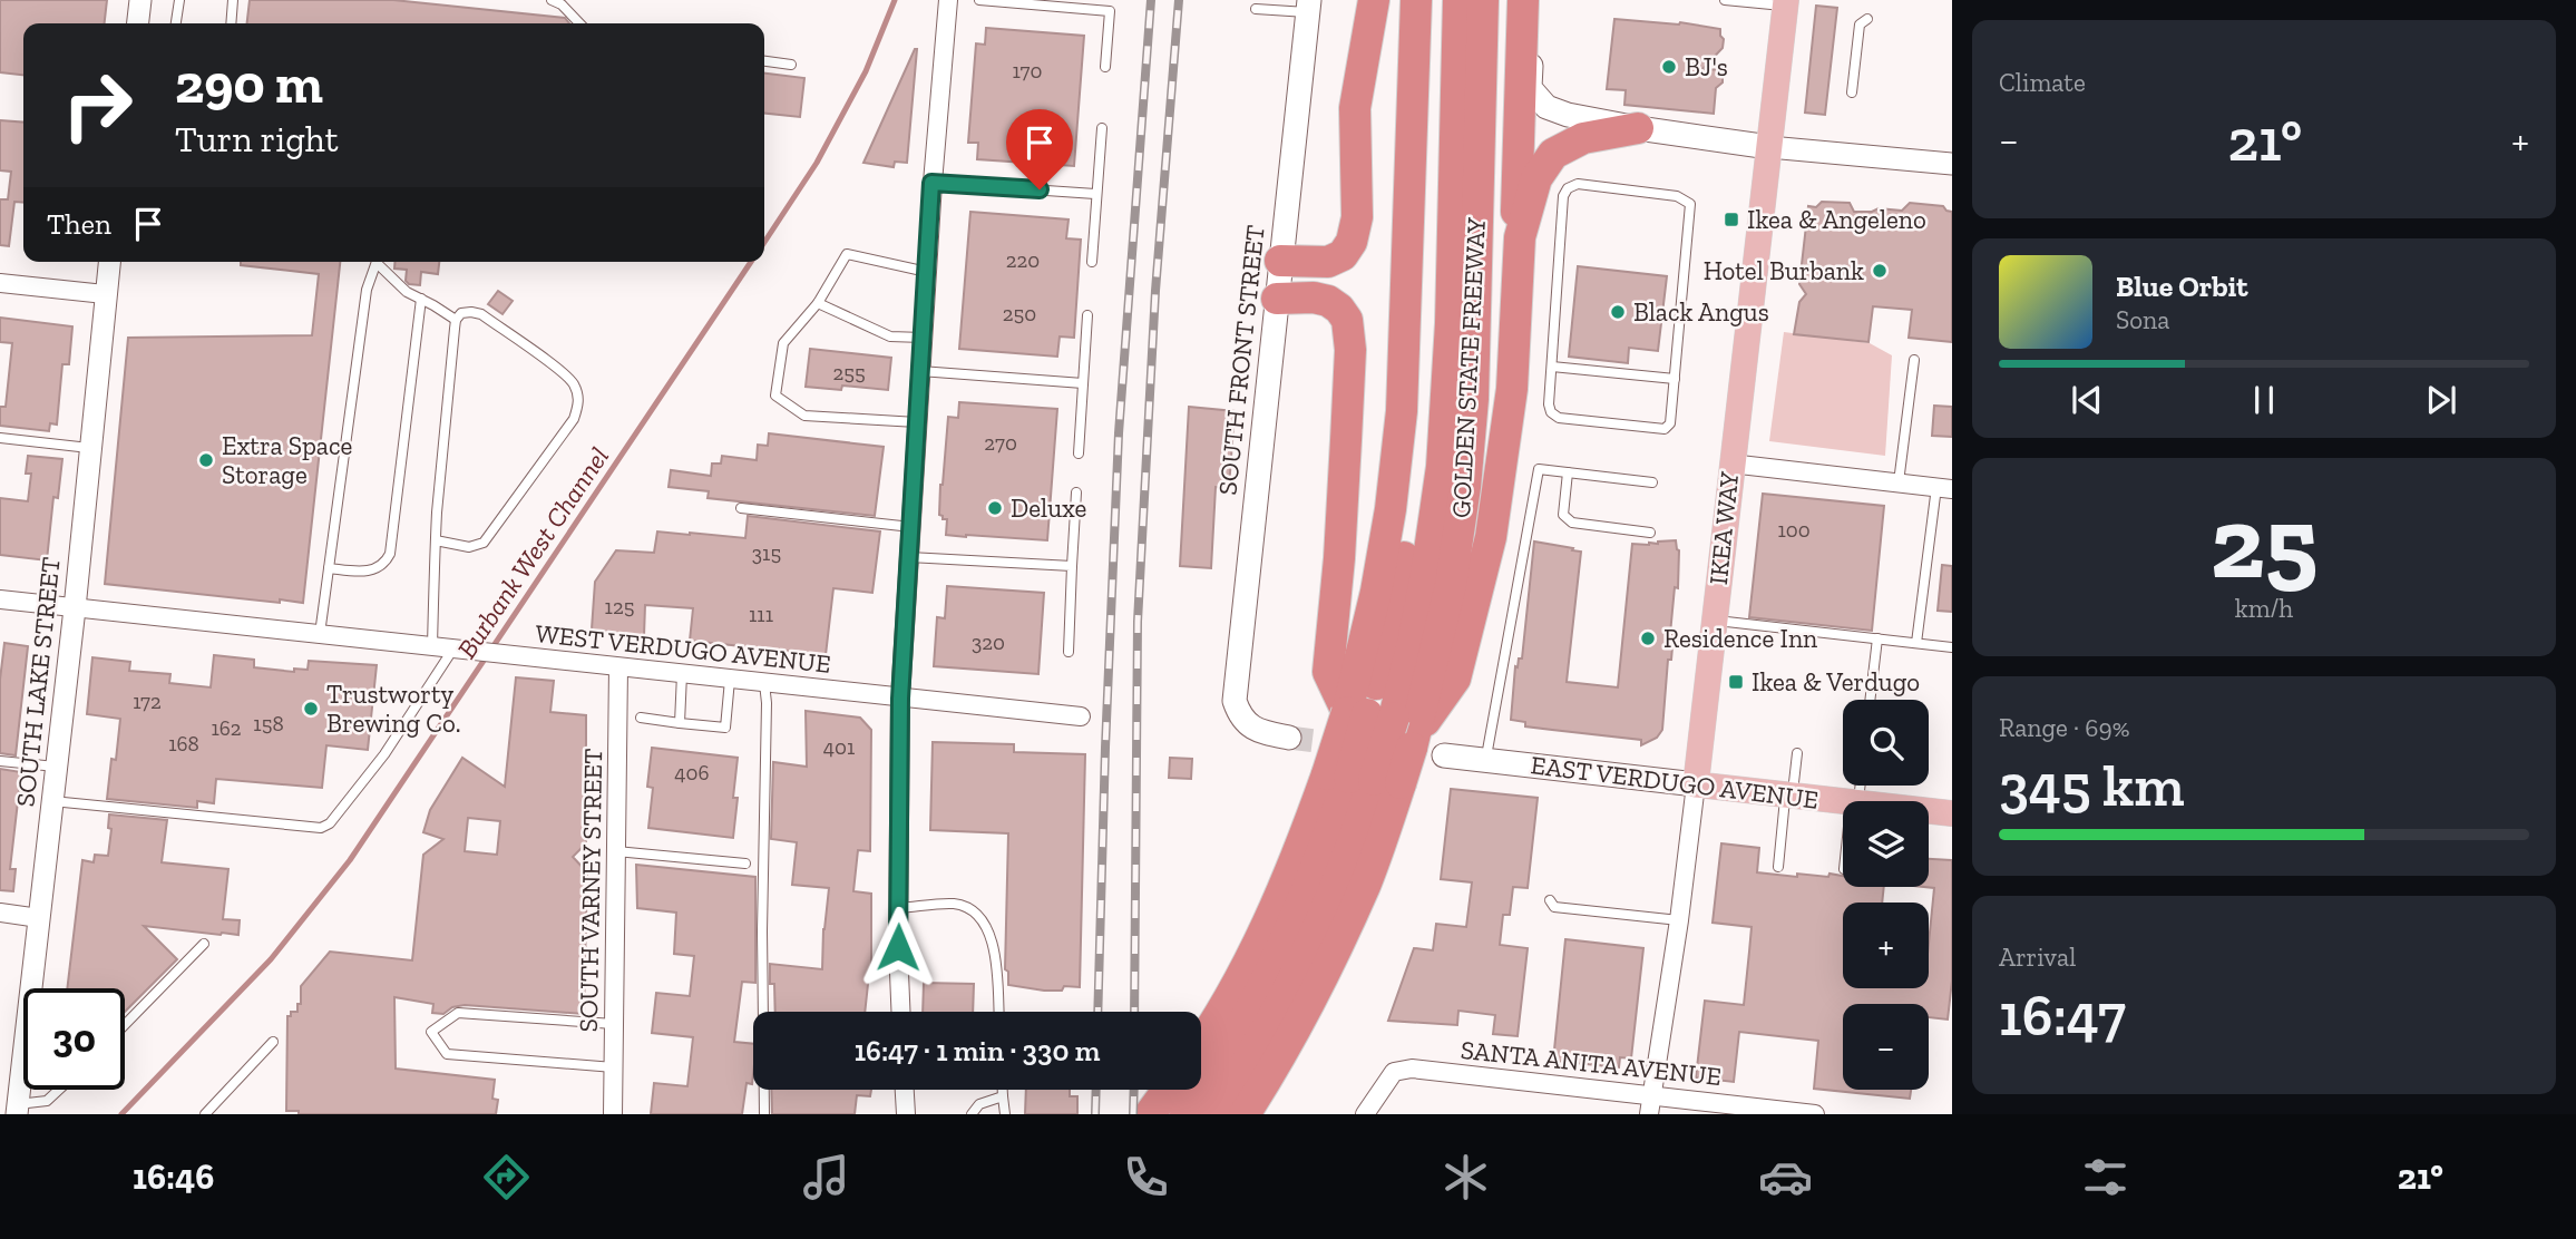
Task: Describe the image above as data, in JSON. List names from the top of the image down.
{
  "streets": {
    "highway": ["GOLDEN STATE FREEWAY"],
    "main road": ["SOUTH FRONT STREET", "IKEA WAY", "EAST VERDUGO AVENUE"],
    "street": [
      "WEST VERDUGO AVENUE",
      "SOUTH LAKE STREET",
      "SOUTH VARNEY STREET",
      "SANTA ANITA AVENUE"
    ]
  },
  "crossings": [
    ["IKEA WAY", "EAST VERDUGO AVENUE"],
    ["IKEA WAY", "SANTA ANITA AVENUE"],
    ["WEST VERDUGO AVENUE", "SOUTH LAKE STREET"],
    ["WEST VERDUGO AVENUE", "SOUTH VARNEY STREET"]
  ],
  "water": ["Burbank West Channel"],
  "places": {
    "other": [
      "BJ's",
      "Hotel Burbank",
      "Black Angus",
      "Extra Space Storage",
      "Deluxe",
      "Residence Inn",
      "Trustworty Brewing Co."
    ],
    "transit": ["Ikea & Angeleno", "Ikea & Verdugo"]
  },
  "house_numbers": [
    "170",
    "220",
    "250",
    "255",
    "270",
    "100",
    "315",
    "125",
    "111",
    "320",
    "172",
    "158",
    "162",
    "168",
    "401",
    "406"
  ],
  "page": {
    "tile": [
      "Climate",
      ["25", "km/h"],
      ["Range · 69%", "345 km"],
      ["Arrival", "16:47"]
    ],
    "turn": ["290 m", "Turn right"],
    "heat": ["−", "21°", "+"],
    "then": "Then",
    "song": ["Blue Orbit", "Sona"],
    "map_buttons": ["+", "−"],
    "limit": "30",
    "trip": "16:47 · 1 min · 330 m",
    "tabs": ["16:46", "21°"]
  }
}
